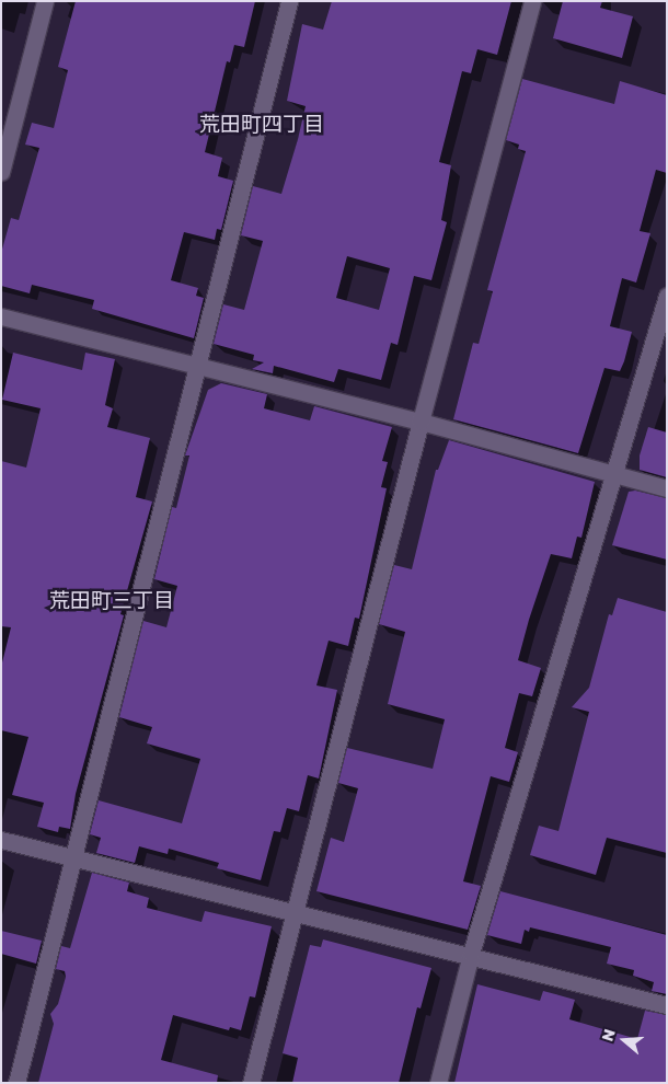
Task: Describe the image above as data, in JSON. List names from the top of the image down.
{
  "districts": ["荒田町四丁目", "荒田町三丁目"],
  "north": "left"
}
